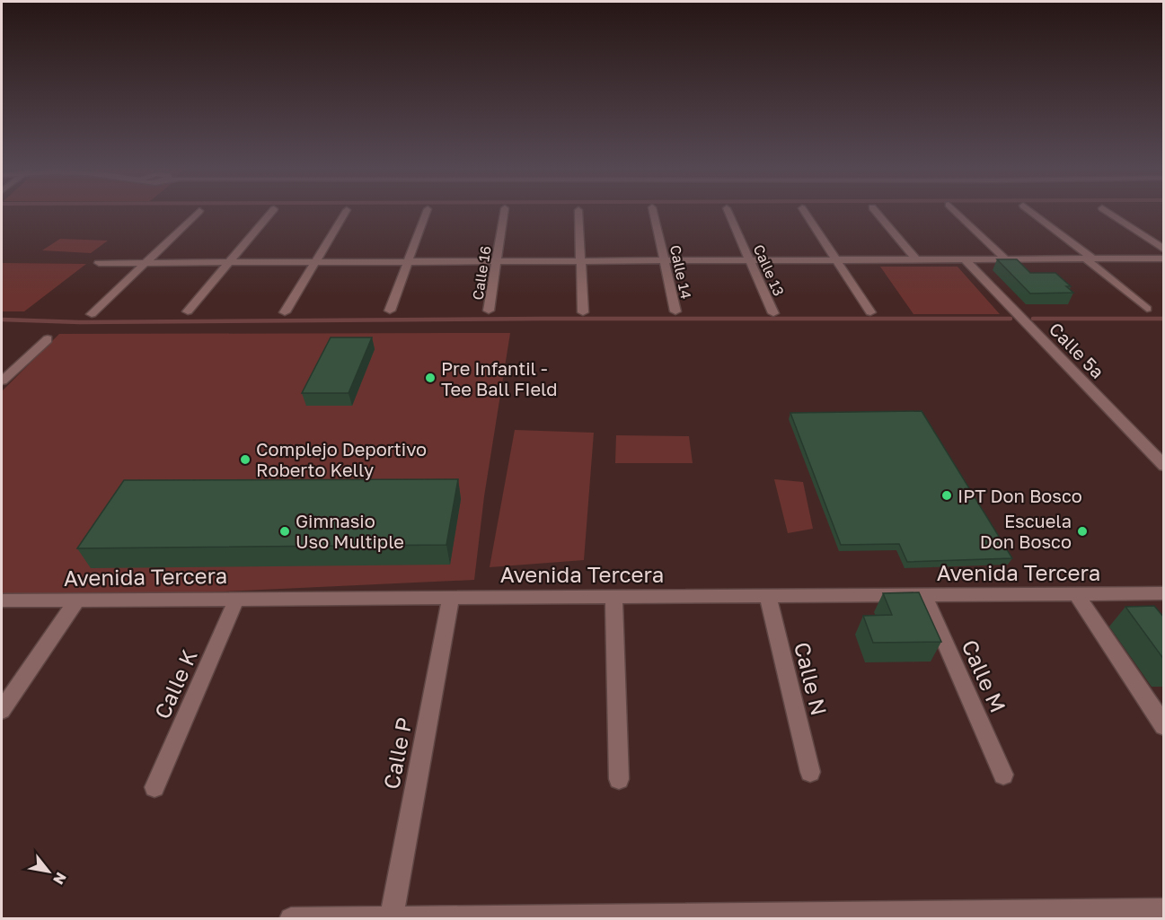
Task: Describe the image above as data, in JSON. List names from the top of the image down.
{
  "streets": {
    "street": [
      "Calle 13",
      "Calle 14",
      "Calle 16",
      "Calle 5a",
      "Avenida Tercera",
      "Calle M",
      "Calle N",
      "Calle K",
      "Calle P"
    ]
  },
  "crossings": [
    ["Avenida Tercera", "Calle M"],
    ["Avenida Tercera", "Calle N"],
    ["Avenida Tercera", "Calle K"],
    ["Avenida Tercera", "Calle P"]
  ],
  "places": [
    "Pre Infantil - Tee Ball FIeld",
    "Complejo Deportivo Roberto Kelly",
    "IPT Don Bosco",
    "Gimnasio Uso Multiple",
    "Escuela Don Bosco"
  ],
  "north": "bottom right"
}
